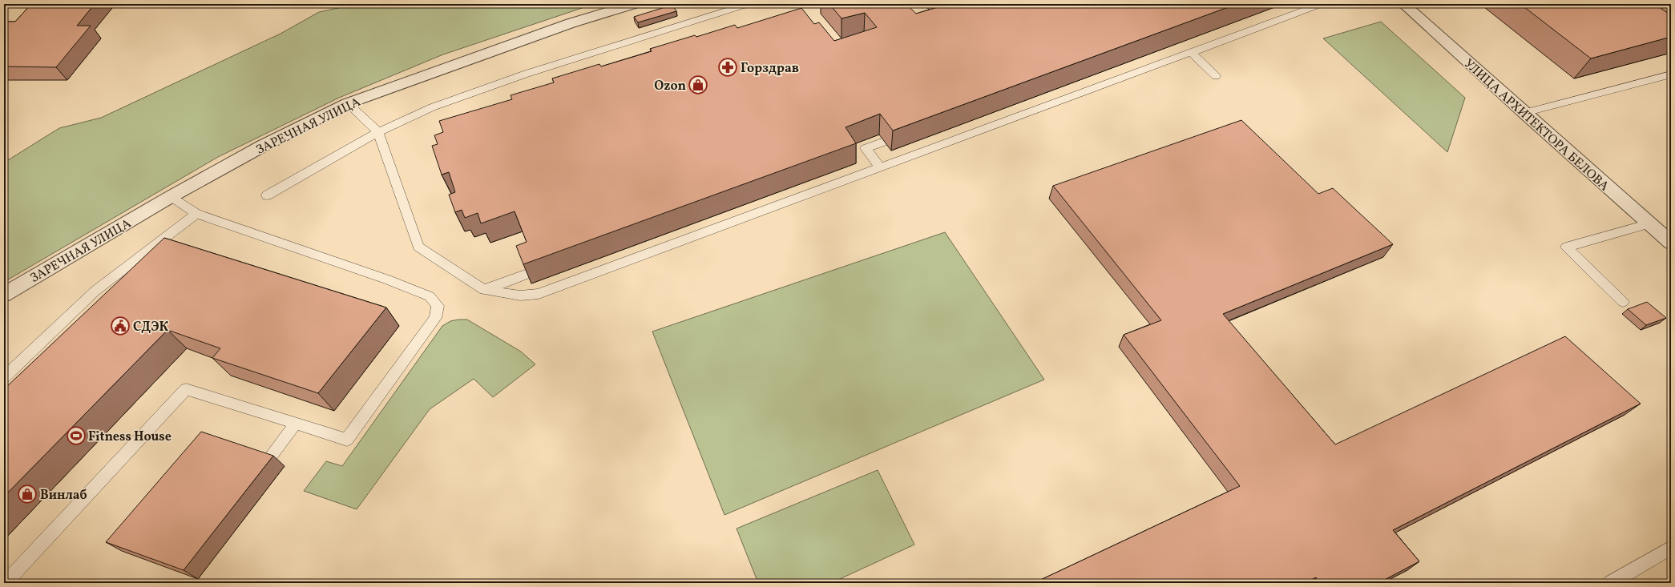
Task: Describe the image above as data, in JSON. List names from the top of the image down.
{
  "streets": {
    "street": ["УЛИЦА АРХИТЕКТОРА БЕЛОВА", "ЗАРЕЧНАЯ УЛИЦА"]
  },
  "places": {
    "pharmacy": ["Горздрав"],
    "shop": ["Ozon", "Винлаб"],
    "public building": ["СДЭК"],
    "sports": ["Fitness House"]
  }
}
